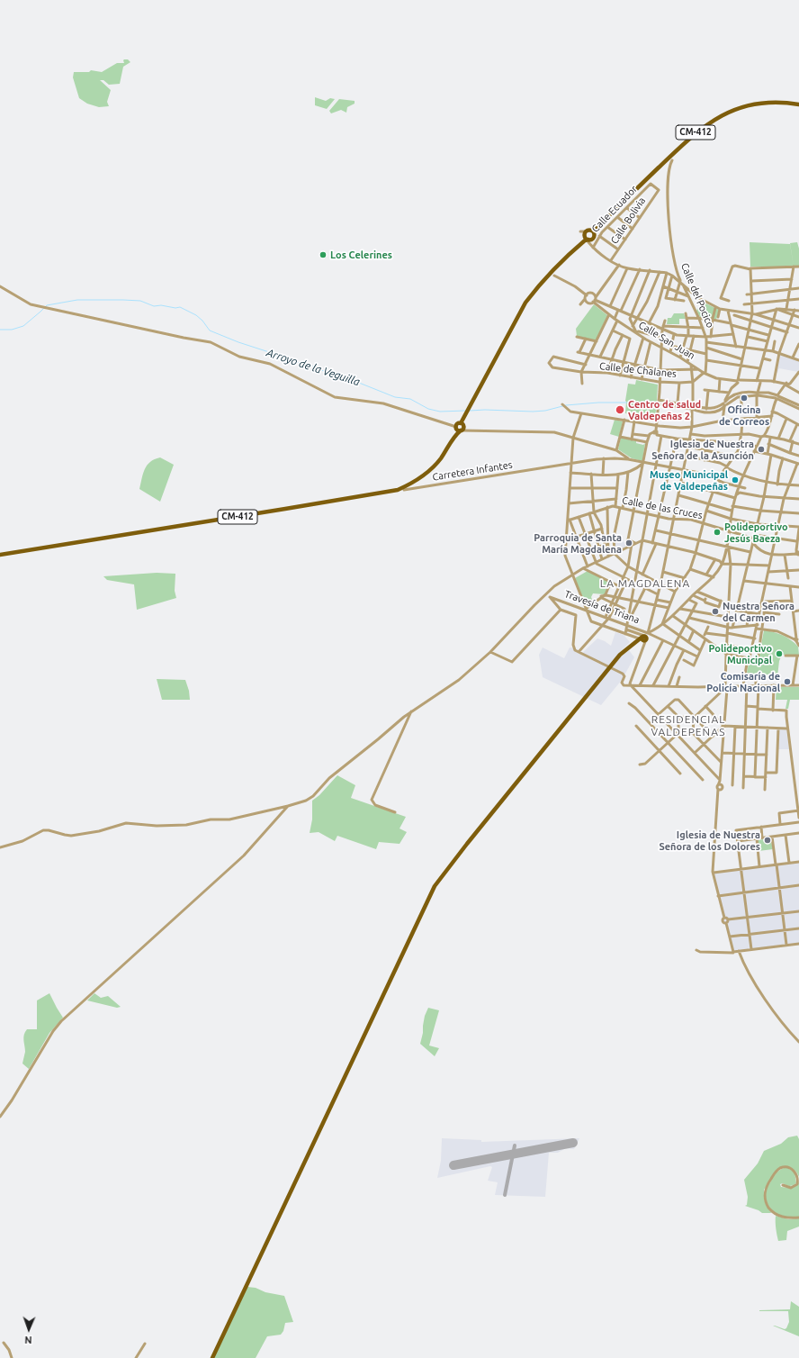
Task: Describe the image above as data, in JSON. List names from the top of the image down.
{
  "streets": {
    "main road": ["CM-412"],
    "street": [
      "Calle Ecuador",
      "Calle Bolivia",
      "Calle del Pocico",
      "Calle San Juan",
      "Calle de Chalanes",
      "Carretera Infantes",
      "Calle de las Cruces",
      "Travesía de Triana"
    ]
  },
  "crossings": [
    ["CM-412", "Calle Ecuador"],
    ["Calle Ecuador", "Calle Bolivia"],
    ["Calle del Pocico", "Calle San Juan"]
  ],
  "districts": ["LA MAGDALENA", "RESIDENCIAL VALDEPEÑAS"],
  "water": ["Arroyo de la Veguilla"],
  "places": [
    "Los Celerines",
    "Oficina de Correos",
    "Centro de salud Valdepeñas 2",
    "Iglesia de Nuestra Señora de la Asunción",
    "Museo Municipal de Valdepeñas",
    "Polideportivo Jesús Baeza",
    "Parroquia de Santa María Magdalena",
    "Nuestra Señora del Carmen",
    "Polideportivo Municipal",
    "Comisaría de Policía Nacional",
    "Iglesia de Nuestra Señora de los Dolores"
  ],
  "north": "bottom"
}
